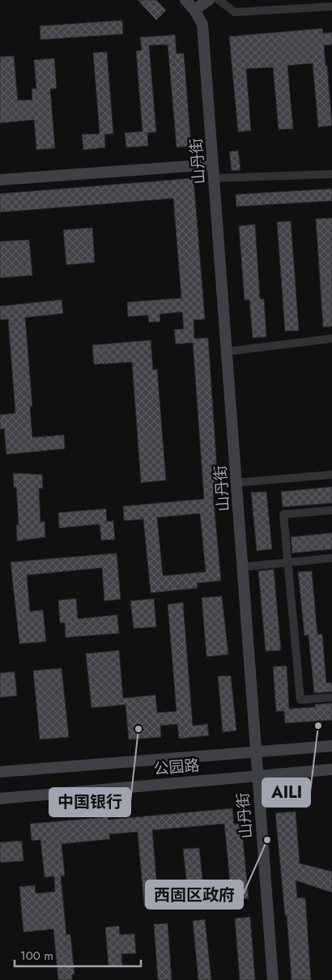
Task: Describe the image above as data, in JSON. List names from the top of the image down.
{
  "streets": {
    "street": ["山丹街", "公园路"]
  },
  "crossings": [
    ["山丹街", "公园路"]
  ],
  "places": ["AILI", "中国银行", "西固区政府"],
  "scale_bar": "100 m"
}
